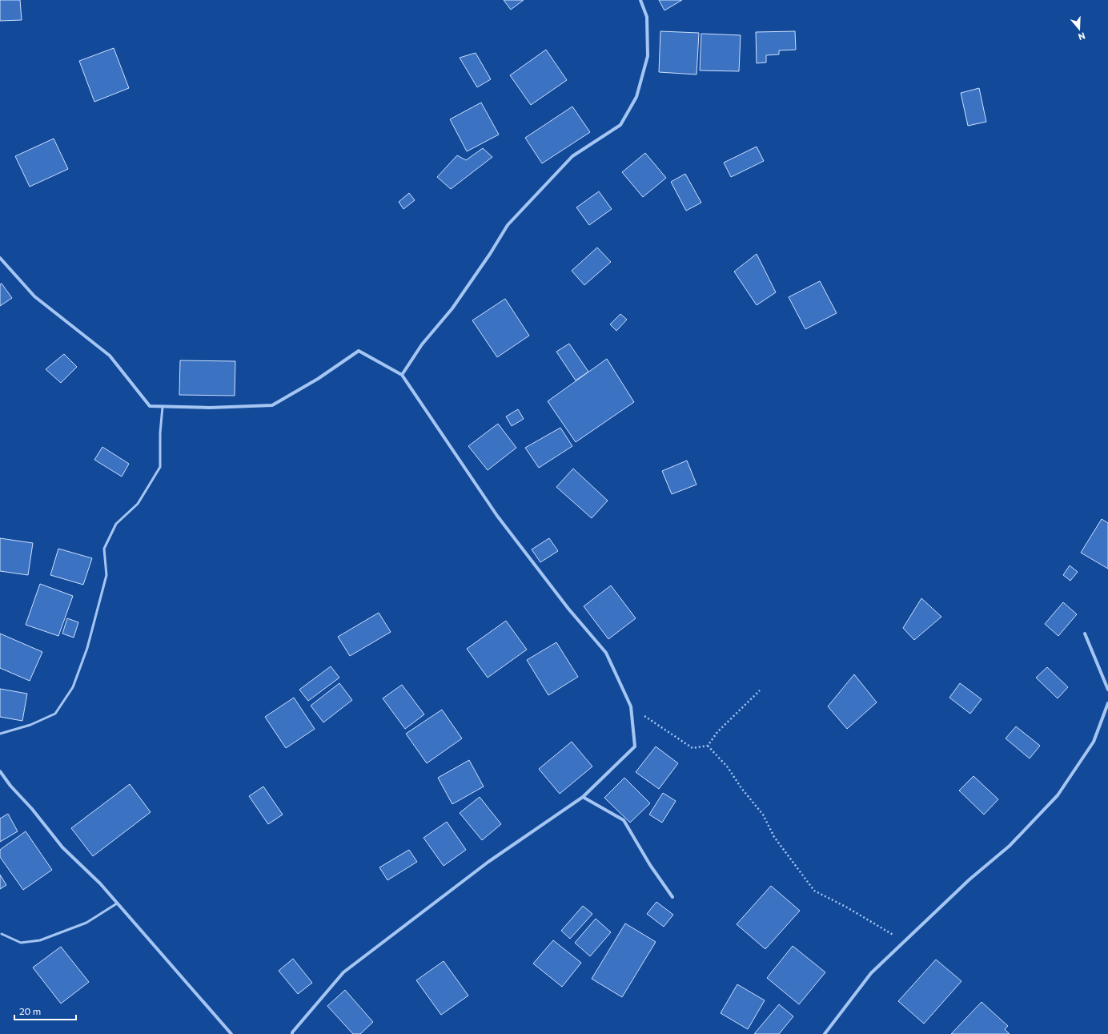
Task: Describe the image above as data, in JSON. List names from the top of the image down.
{
  "scale_bar": "20 m",
  "north": "bottom"
}
